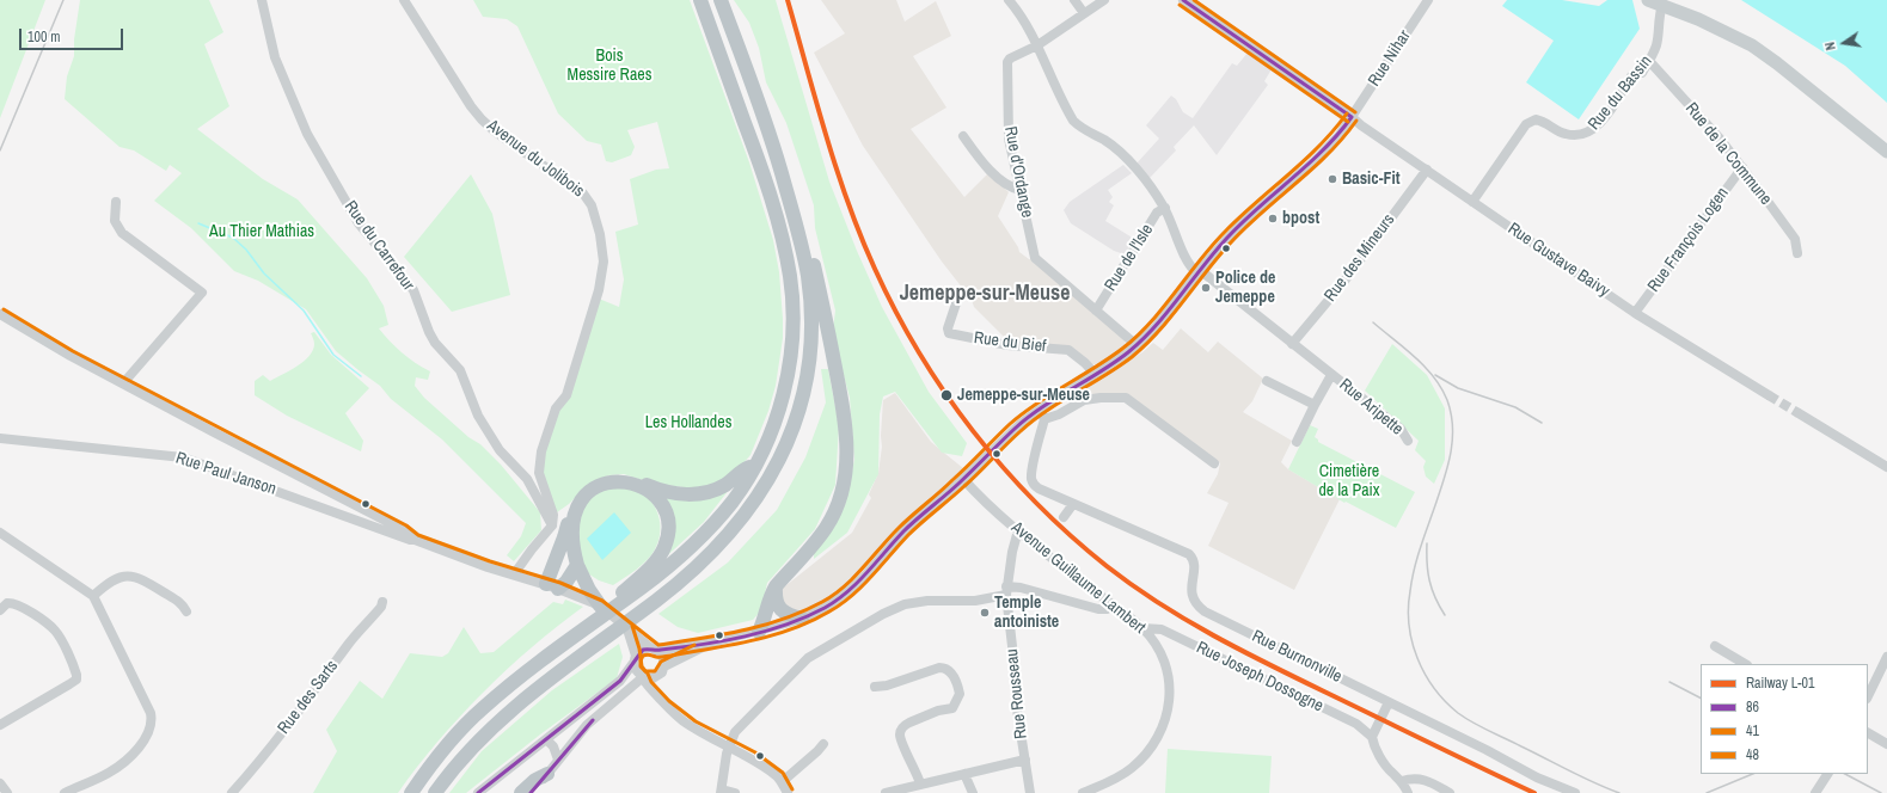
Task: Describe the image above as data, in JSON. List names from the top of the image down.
{
  "streets": {
    "street": [
      "Rue Nihar",
      "Rue du Bassin",
      "Rue de la Commune",
      "Avenue du Jolibois",
      "Rue d'Ordange",
      "Rue François Logen",
      "Rue du Carrefour",
      "Rue de l'Isle",
      "Rue des Mineurs",
      "Rue Gustave Baivy",
      "Rue du Bief",
      "Rue Aripette",
      "Rue Paul Janson",
      "Avenue Guillaume Lambert",
      "Rue Burnonville",
      "Rue Joseph Dossogne",
      "Rue Rousseau",
      "Rue des Sarts"
    ]
  },
  "crossings": [
    ["Rue Nihar", "Rue Gustave Baivy"],
    ["Rue Nihar", "Rue du Bief"],
    ["Rue Nihar", "Rue Aripette"],
    ["Rue Nihar", "Avenue Guillaume Lambert"],
    ["Rue du Bassin", "Rue de la Commune"],
    ["Rue du Bassin", "Rue Gustave Baivy"],
    ["Rue de la Commune", "Rue François Logen"],
    ["Avenue du Jolibois", "Rue du Carrefour"],
    ["Rue d'Ordange", "Rue de l'Isle"],
    ["Rue d'Ordange", "Rue Aripette"],
    ["Rue François Logen", "Rue Gustave Baivy"],
    ["Rue de l'Isle", "Rue Aripette"],
    ["Rue des Mineurs", "Rue Gustave Baivy"],
    ["Rue des Mineurs", "Rue Aripette"],
    ["Avenue Guillaume Lambert", "Rue Joseph Dossogne"],
    ["Avenue Guillaume Lambert", "Rue Rousseau"]
  ],
  "districts": ["Jemeppe-sur-Meuse"],
  "parks": [
    "Bois Messire Raes",
    "Au Thier Mathias",
    "Les Hollandes",
    "Cimetière de la Paix"
  ],
  "places": [
    "Basic-Fit",
    "bpost",
    "Police de Jemeppe",
    "Jemeppe-sur-Meuse",
    "Temple antoiniste"
  ],
  "lines": [
    "rail line L-01",
    "transit line 86",
    "transit line 48",
    "transit line 41"
  ],
  "legend": [
    "Railway L-01",
    "86",
    "41",
    "48"
  ],
  "scale_bar": "100 m",
  "north": "left"
}
